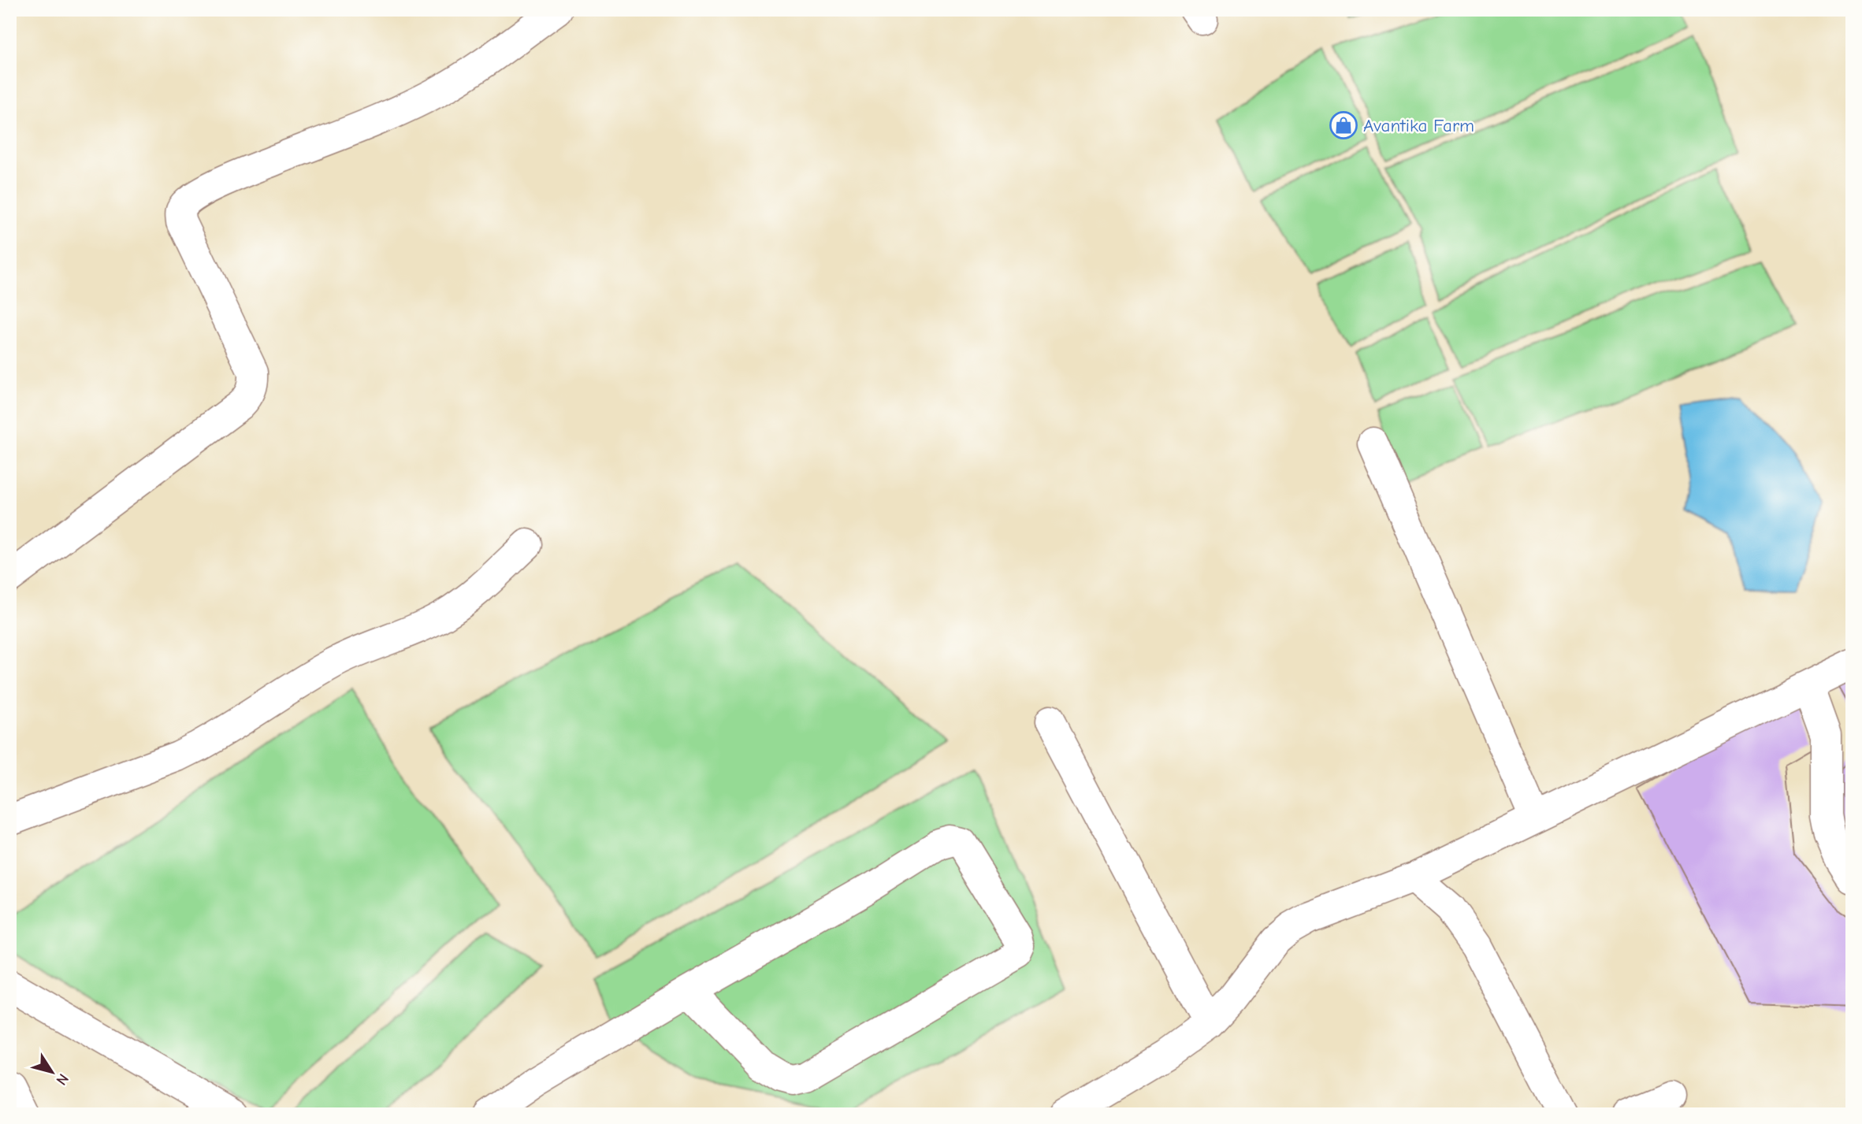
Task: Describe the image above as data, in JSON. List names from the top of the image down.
{
  "places": {
    "shop": ["Avantika Farm"]
  },
  "north": "bottom right"
}
